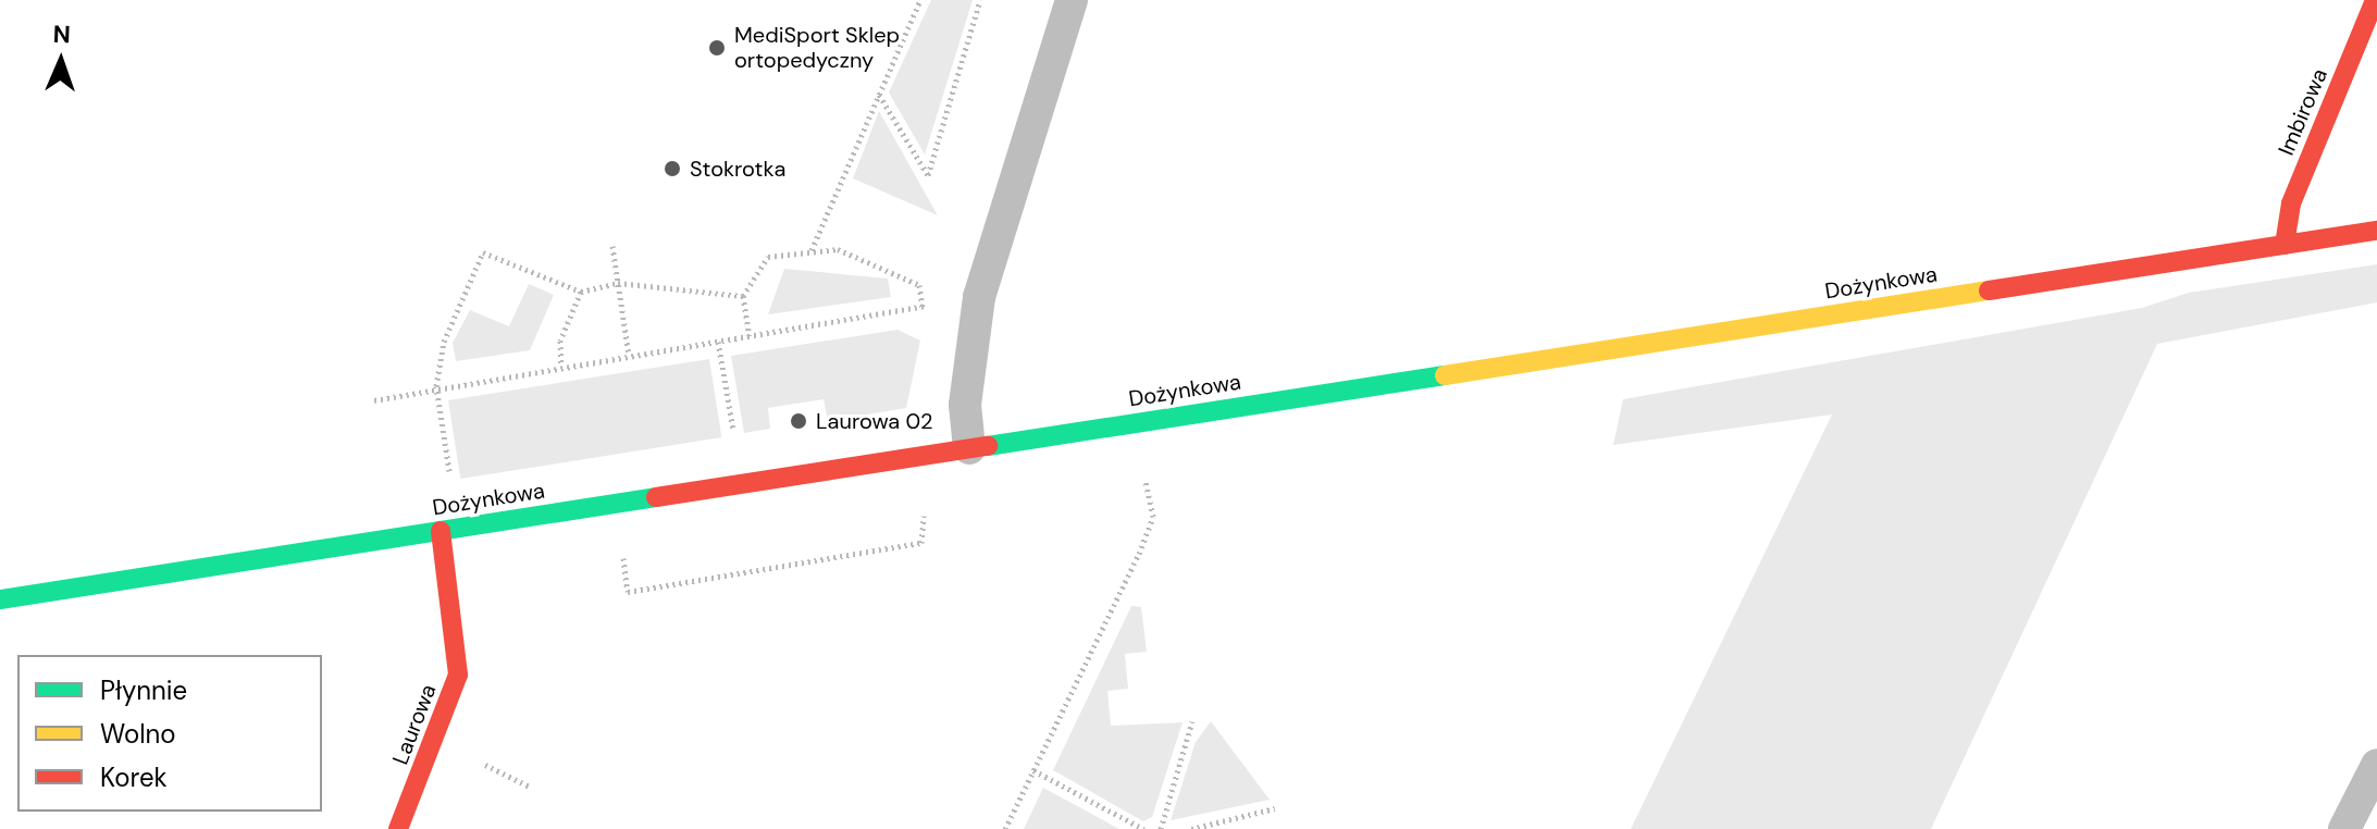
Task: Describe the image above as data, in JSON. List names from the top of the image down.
{
  "streets": {
    "street": ["Imbirowa", "Dożynkowa", "Laurowa"]
  },
  "crossings": [
    ["Imbirowa", "Dożynkowa"],
    ["Dożynkowa", "Laurowa"]
  ],
  "places": ["MediSport Sklep ortopedyczny", "Stokrotka", "Laurowa 02"],
  "legend": ["Płynnie", "Wolno", "Korek"],
  "north": "top"
}
